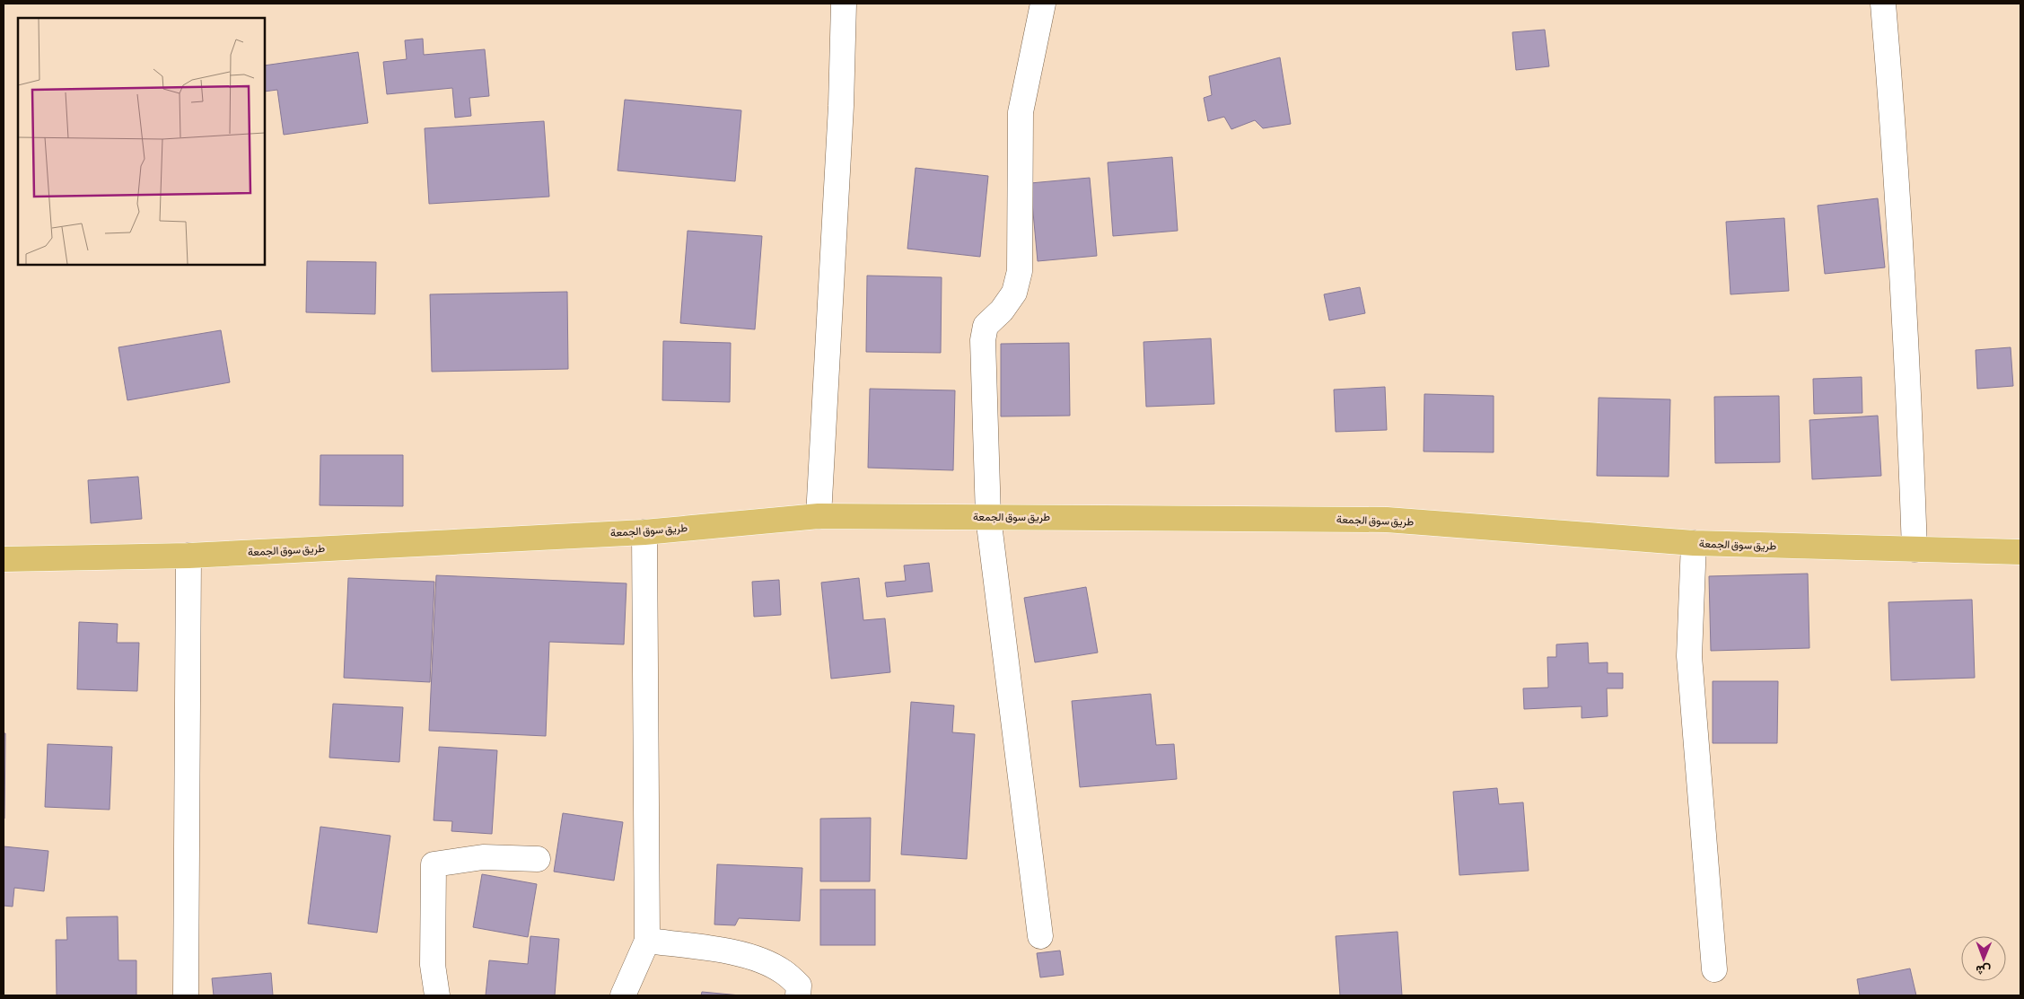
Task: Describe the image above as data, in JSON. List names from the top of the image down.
{
  "streets": {
    "main road": ["طريق سوق الجمعة"]
  },
  "north": "bottom"
}
